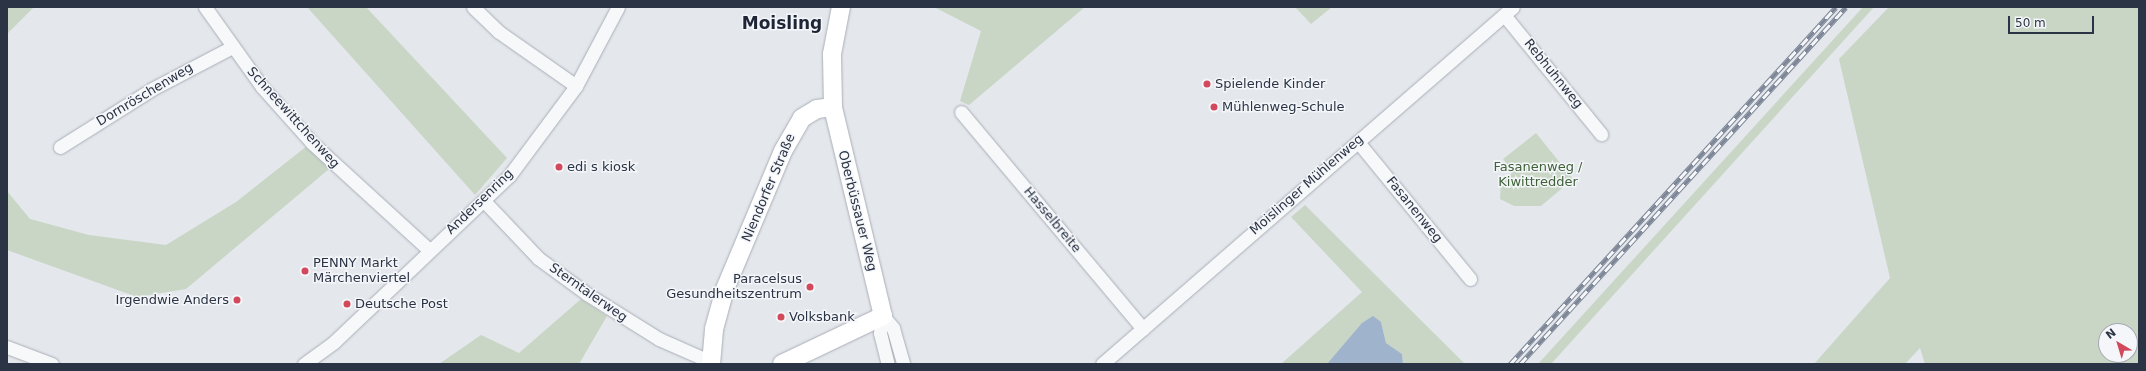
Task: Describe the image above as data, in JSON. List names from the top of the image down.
{
  "streets": {
    "main road": ["Niendorfer Straße", "Oberbüssauer Weg"],
    "street": [
      "Rebhuhnweg",
      "Dornröschenweg",
      "Schneewittchenweg",
      "Moislinger Mühlenweg",
      "Andersenring",
      "Fasanenweg",
      "Hasselbreite",
      "Sterntalerweg"
    ]
  },
  "crossings": [
    ["Rebhuhnweg", "Moislinger Mühlenweg"],
    ["Dornröschenweg", "Schneewittchenweg"],
    ["Schneewittchenweg", "Andersenring"],
    ["Moislinger Mühlenweg", "Fasanenweg"],
    ["Moislinger Mühlenweg", "Hasselbreite"],
    ["Niendorfer Straße", "Oberbüssauer Weg"],
    ["Niendorfer Straße", "Sterntalerweg"],
    ["Andersenring", "Sterntalerweg"]
  ],
  "districts": ["Moisling"],
  "parks": ["Fasanenweg / Kiwittredder"],
  "places": [
    "Spielende Kinder",
    "Mühlenweg-Schule",
    "edi s kiosk",
    "PENNY Markt Märchenviertel",
    "Paracelsus Gesundheitszentrum",
    "Irgendwie Anders",
    "Deutsche Post",
    "Volksbank"
  ],
  "scale_bar": "50 m",
  "north": "top left"
}
